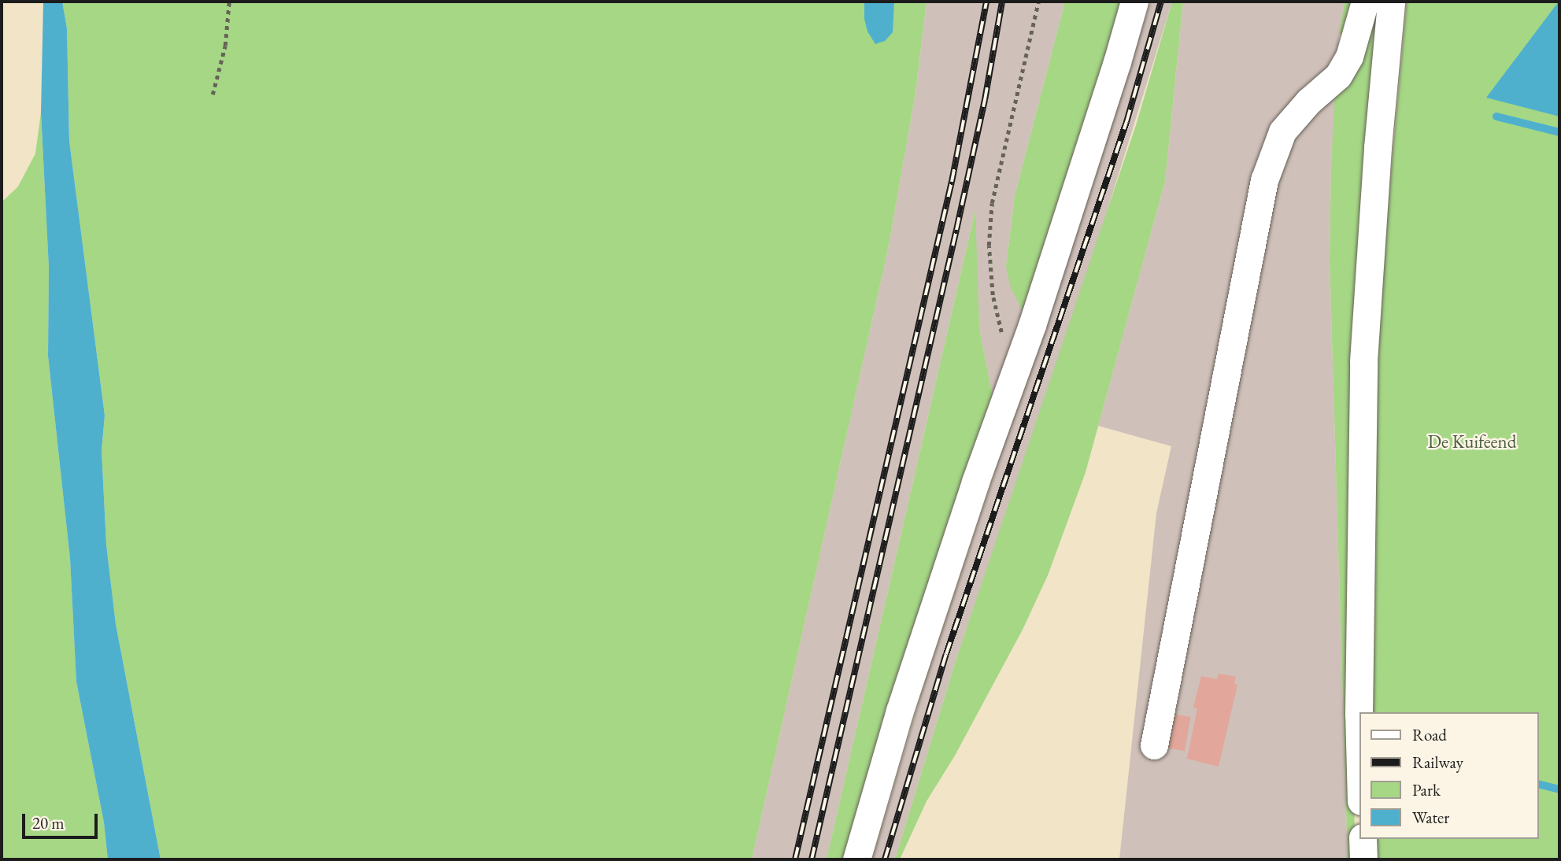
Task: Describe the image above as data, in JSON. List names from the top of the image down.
{
  "parks": ["De Kuifeend"],
  "legend": [
    "Road",
    "Railway",
    "Park",
    "Water"
  ],
  "scale_bar": "20 m"
}
